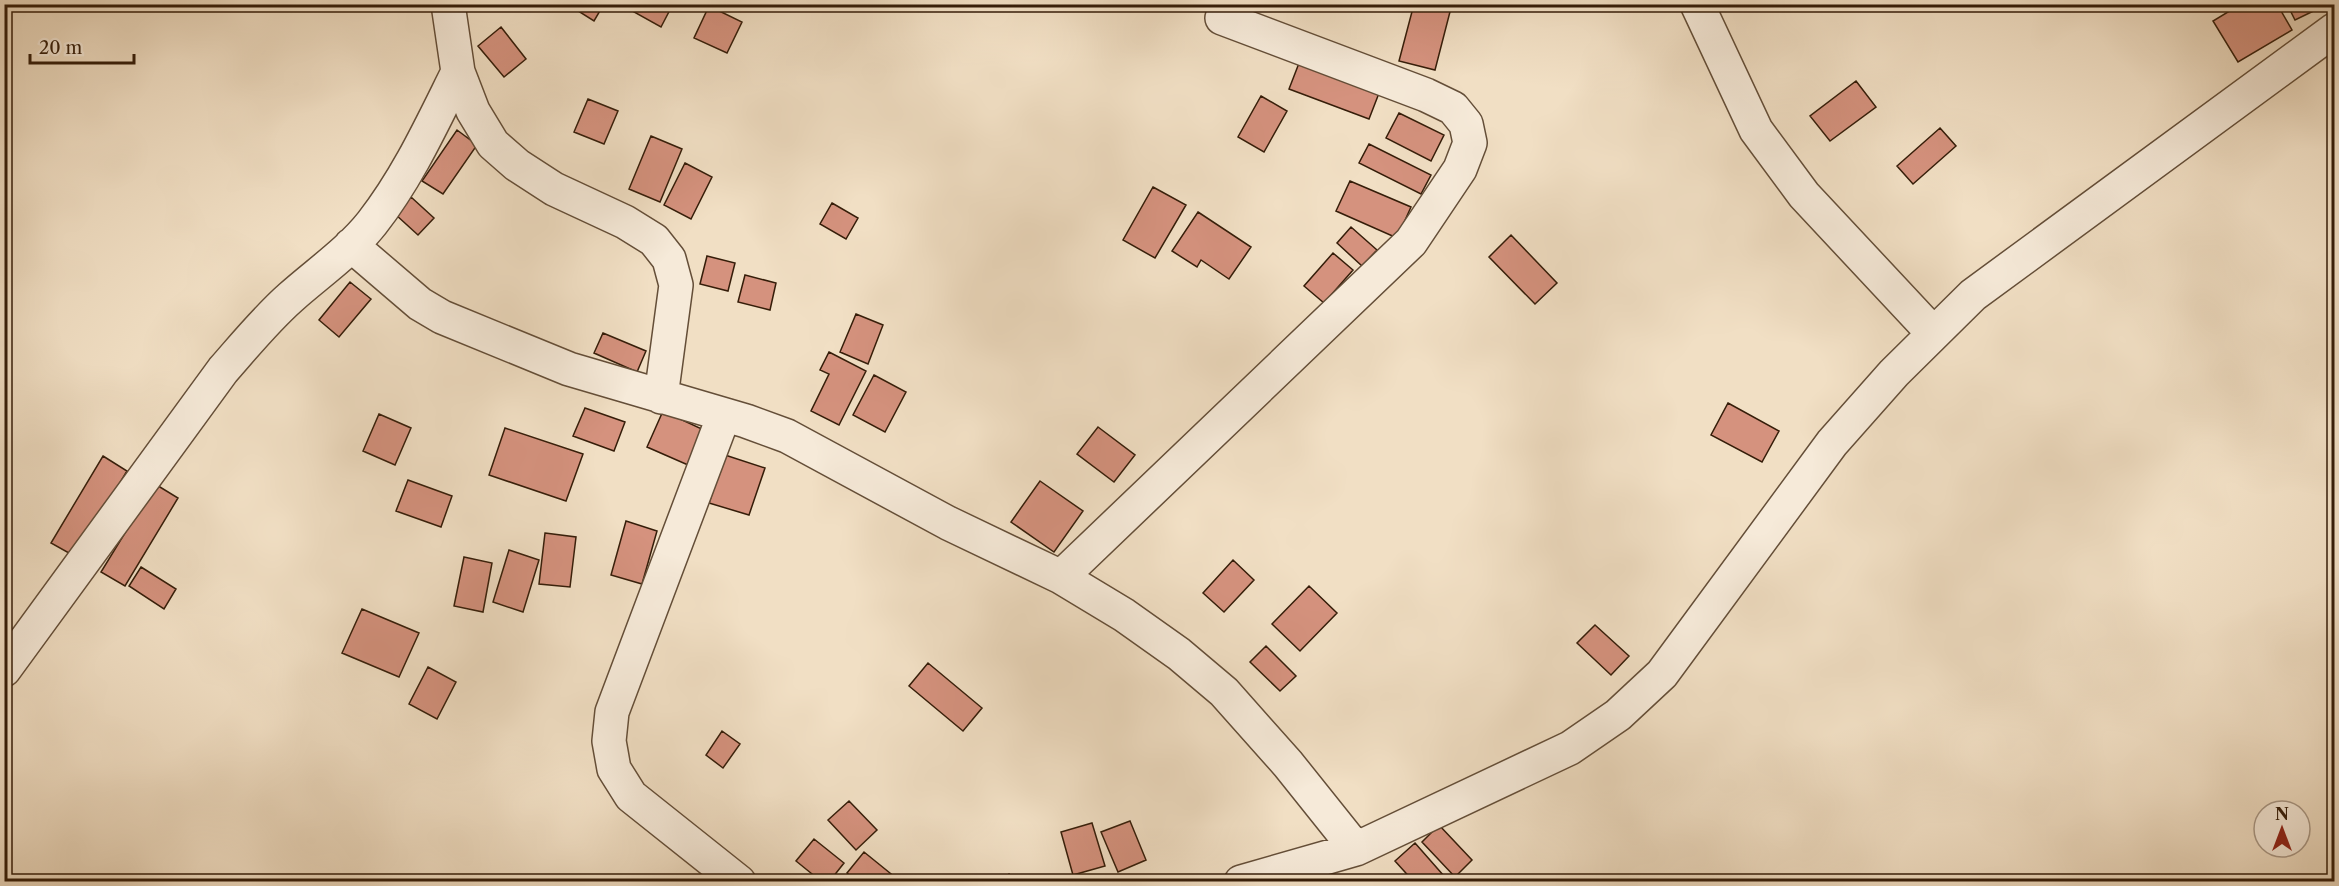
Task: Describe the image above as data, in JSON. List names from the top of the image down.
{
  "scale_bar": "20 m",
  "north": "top"
}
